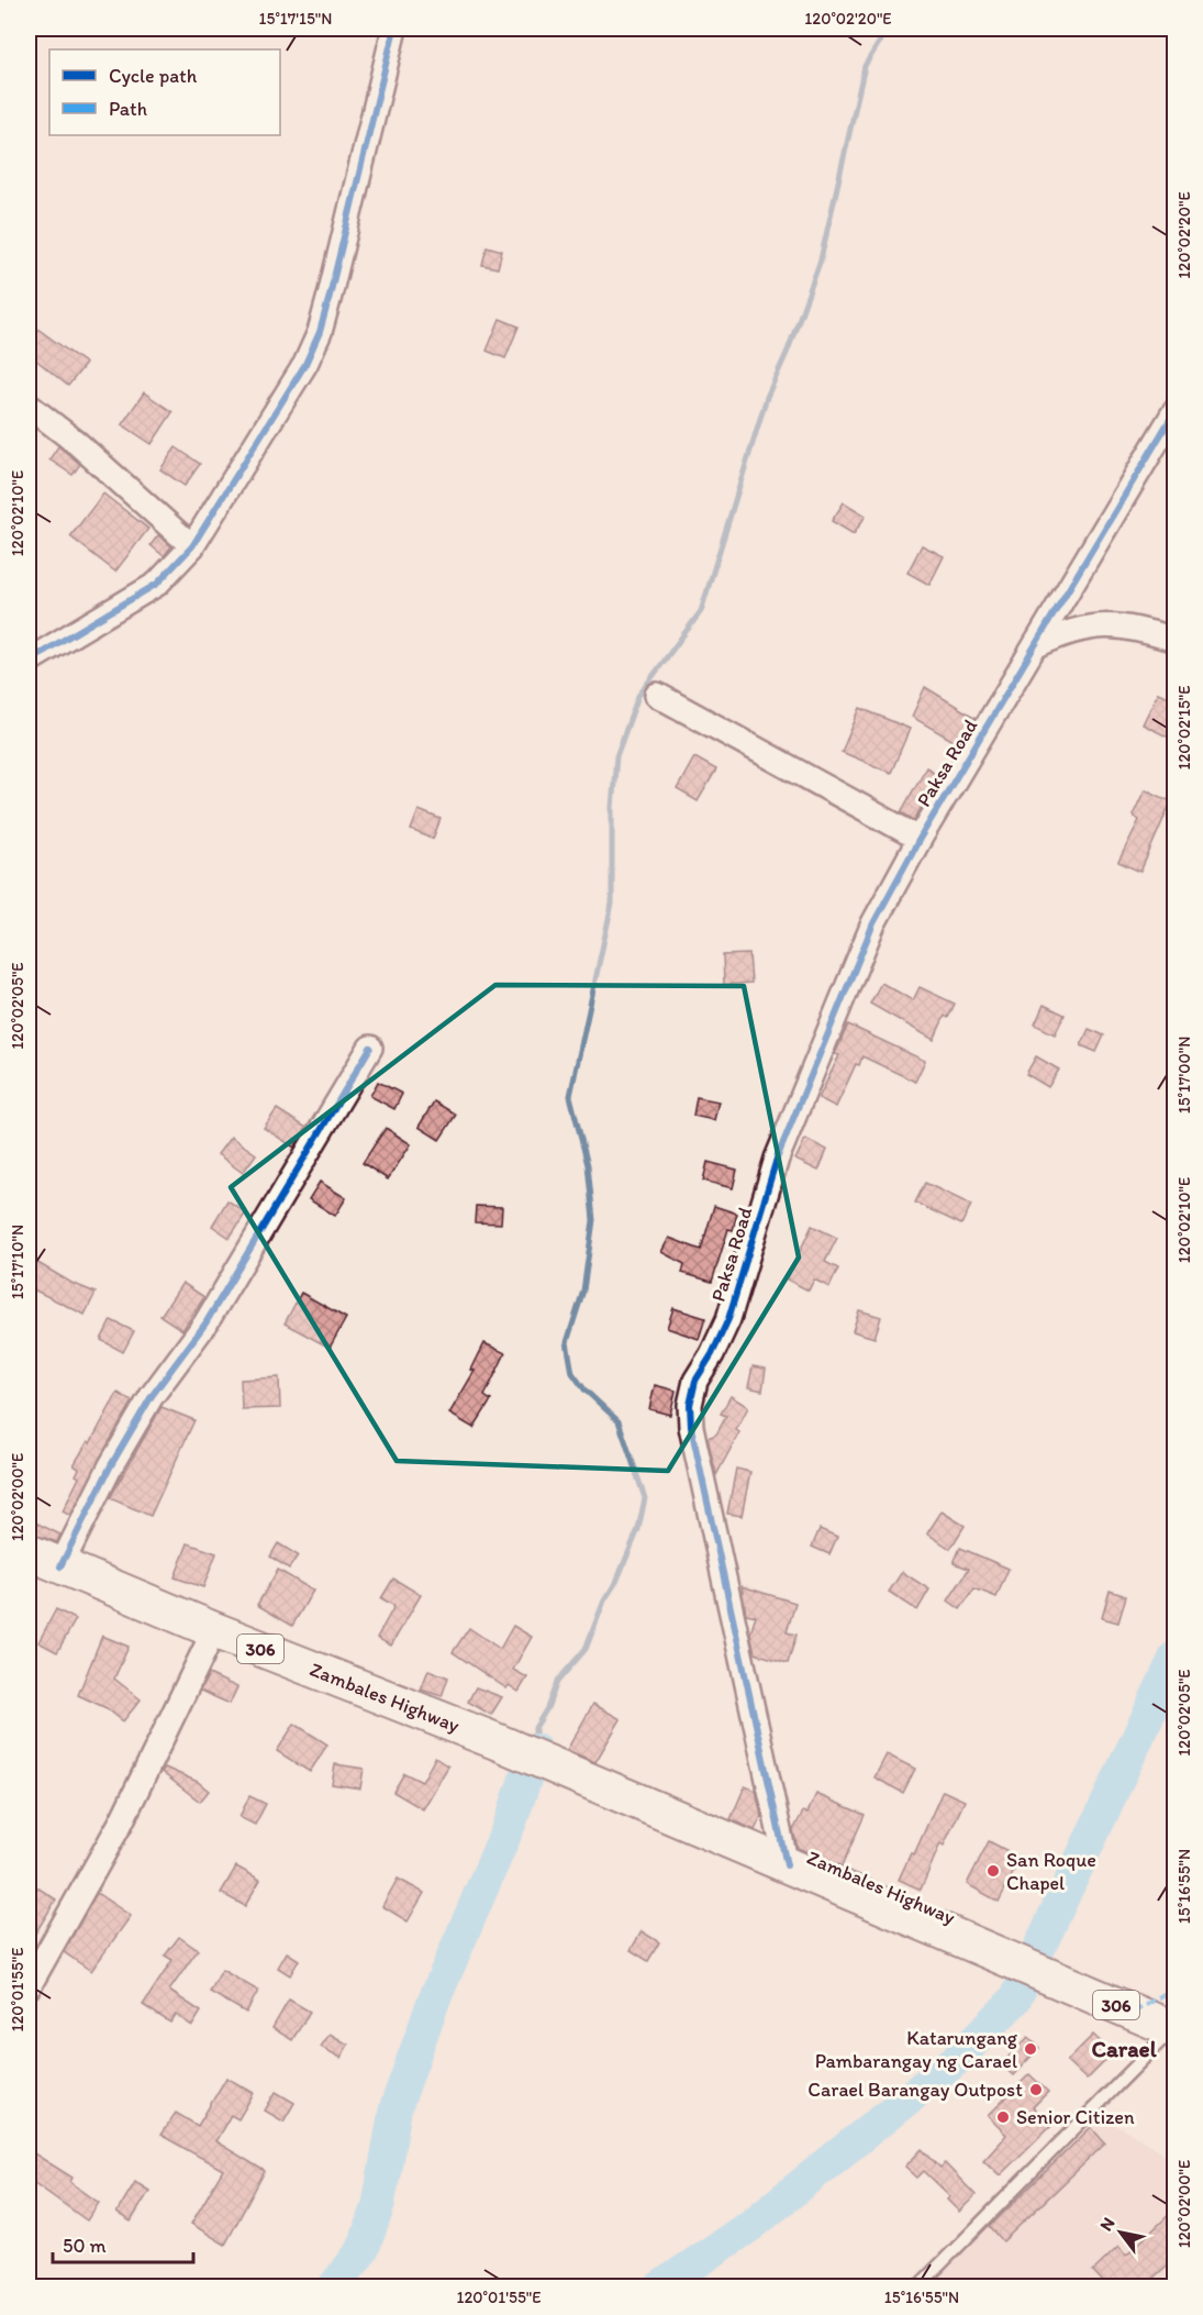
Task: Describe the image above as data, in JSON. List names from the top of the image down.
{
  "streets": {
    "main road": ["306", "Zambales Highway"],
    "street": ["Paksa Road"]
  },
  "crossings": [
    ["Paksa Road", "Zambales Highway"]
  ],
  "districts": ["Carael"],
  "places": [
    "San Roque Chapel",
    "Katarungang Pambarangay ng Carael",
    "Carael Barangay Outpost",
    "Senior Citizen"
  ],
  "legend": ["Cycle path", "Path"],
  "scale_bar": "50 m",
  "north": "top left",
  "coordinates": [
    "15°17'15\"N",
    "120°02'20\"E",
    "120°02'10\"E",
    "120°02'15\"E",
    "120°02'05\"E",
    "15°17'00\"N",
    "15°17'10\"N",
    "120°02'00\"E",
    "15°16'55\"N",
    "120°01'55\"E"
  ]
}
